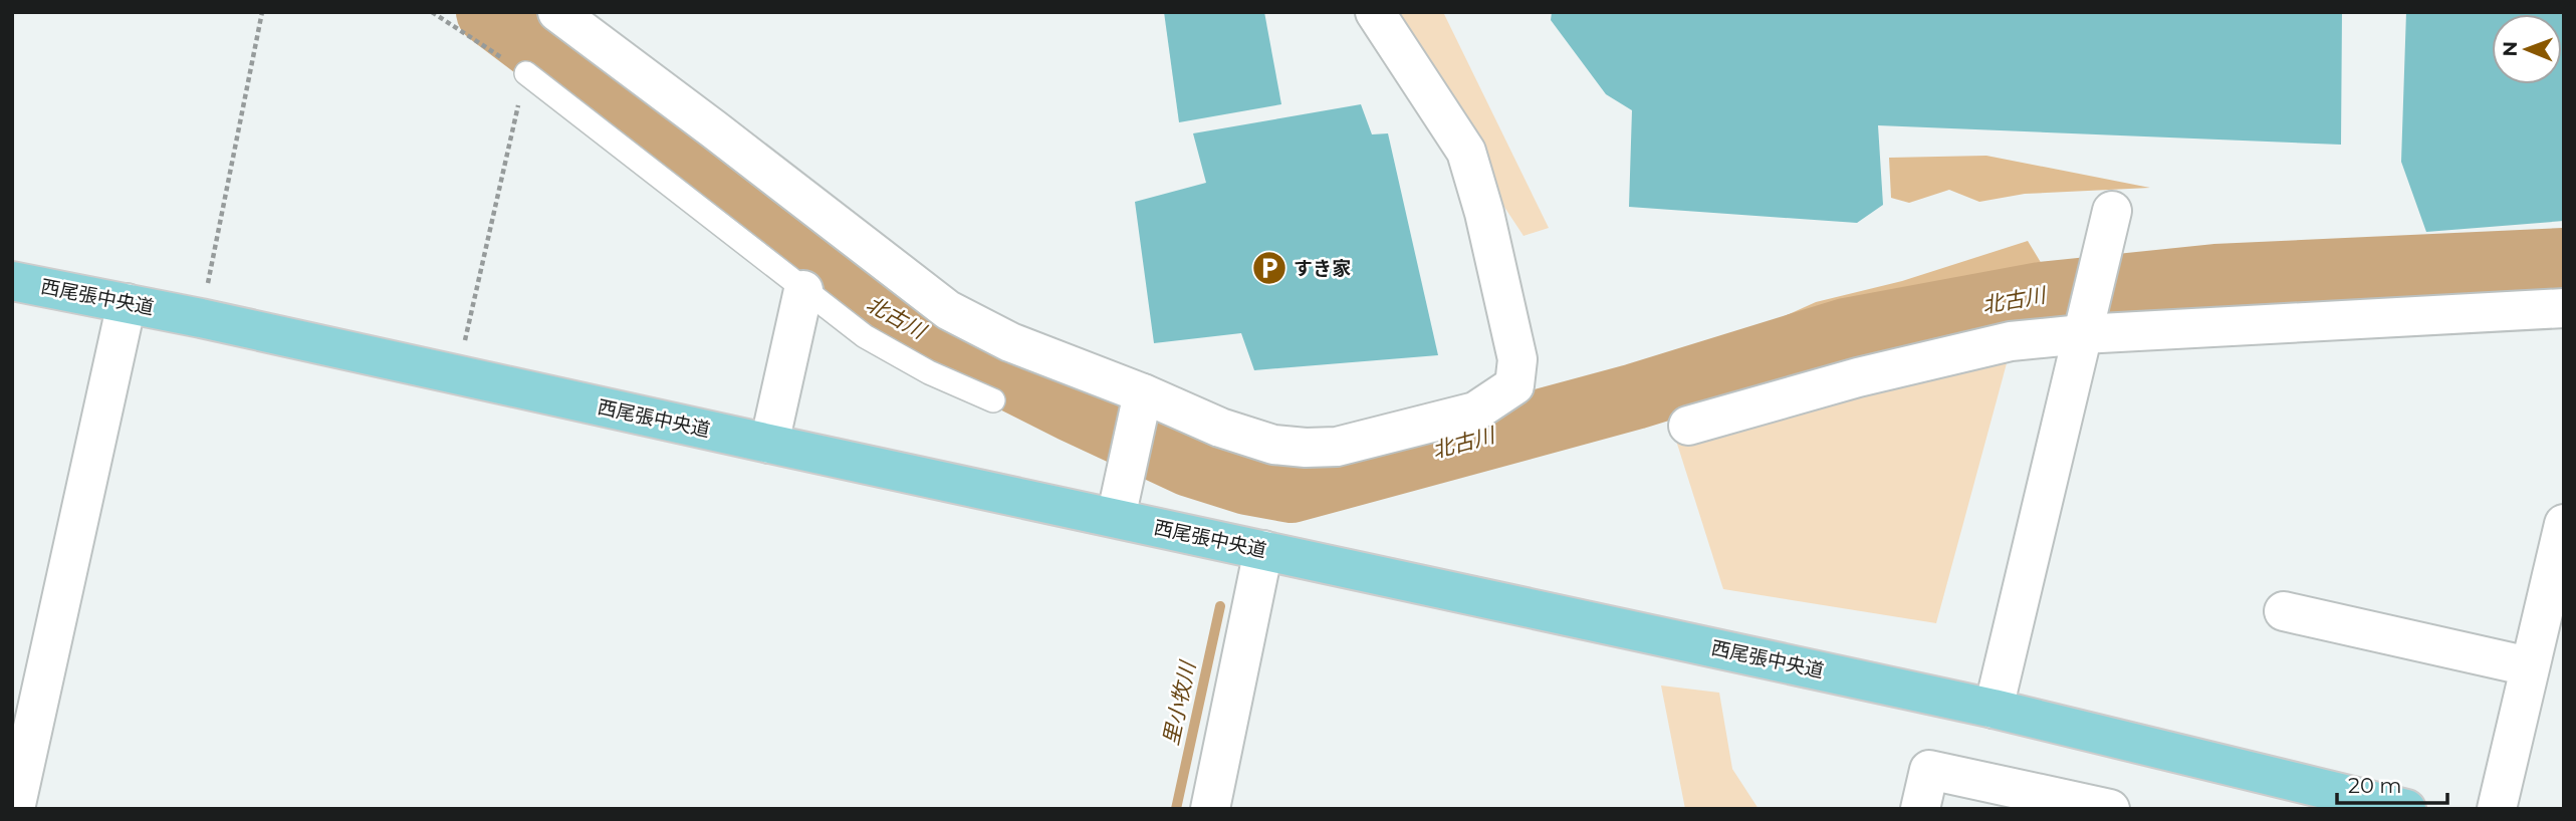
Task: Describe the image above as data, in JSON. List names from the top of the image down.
{
  "streets": {
    "main road": ["西尾張中央道"]
  },
  "water": ["北古川", "里小牧川"],
  "places": {
    "parking": ["すき家"]
  },
  "scale_bar": "20 m",
  "north": "left"
}
